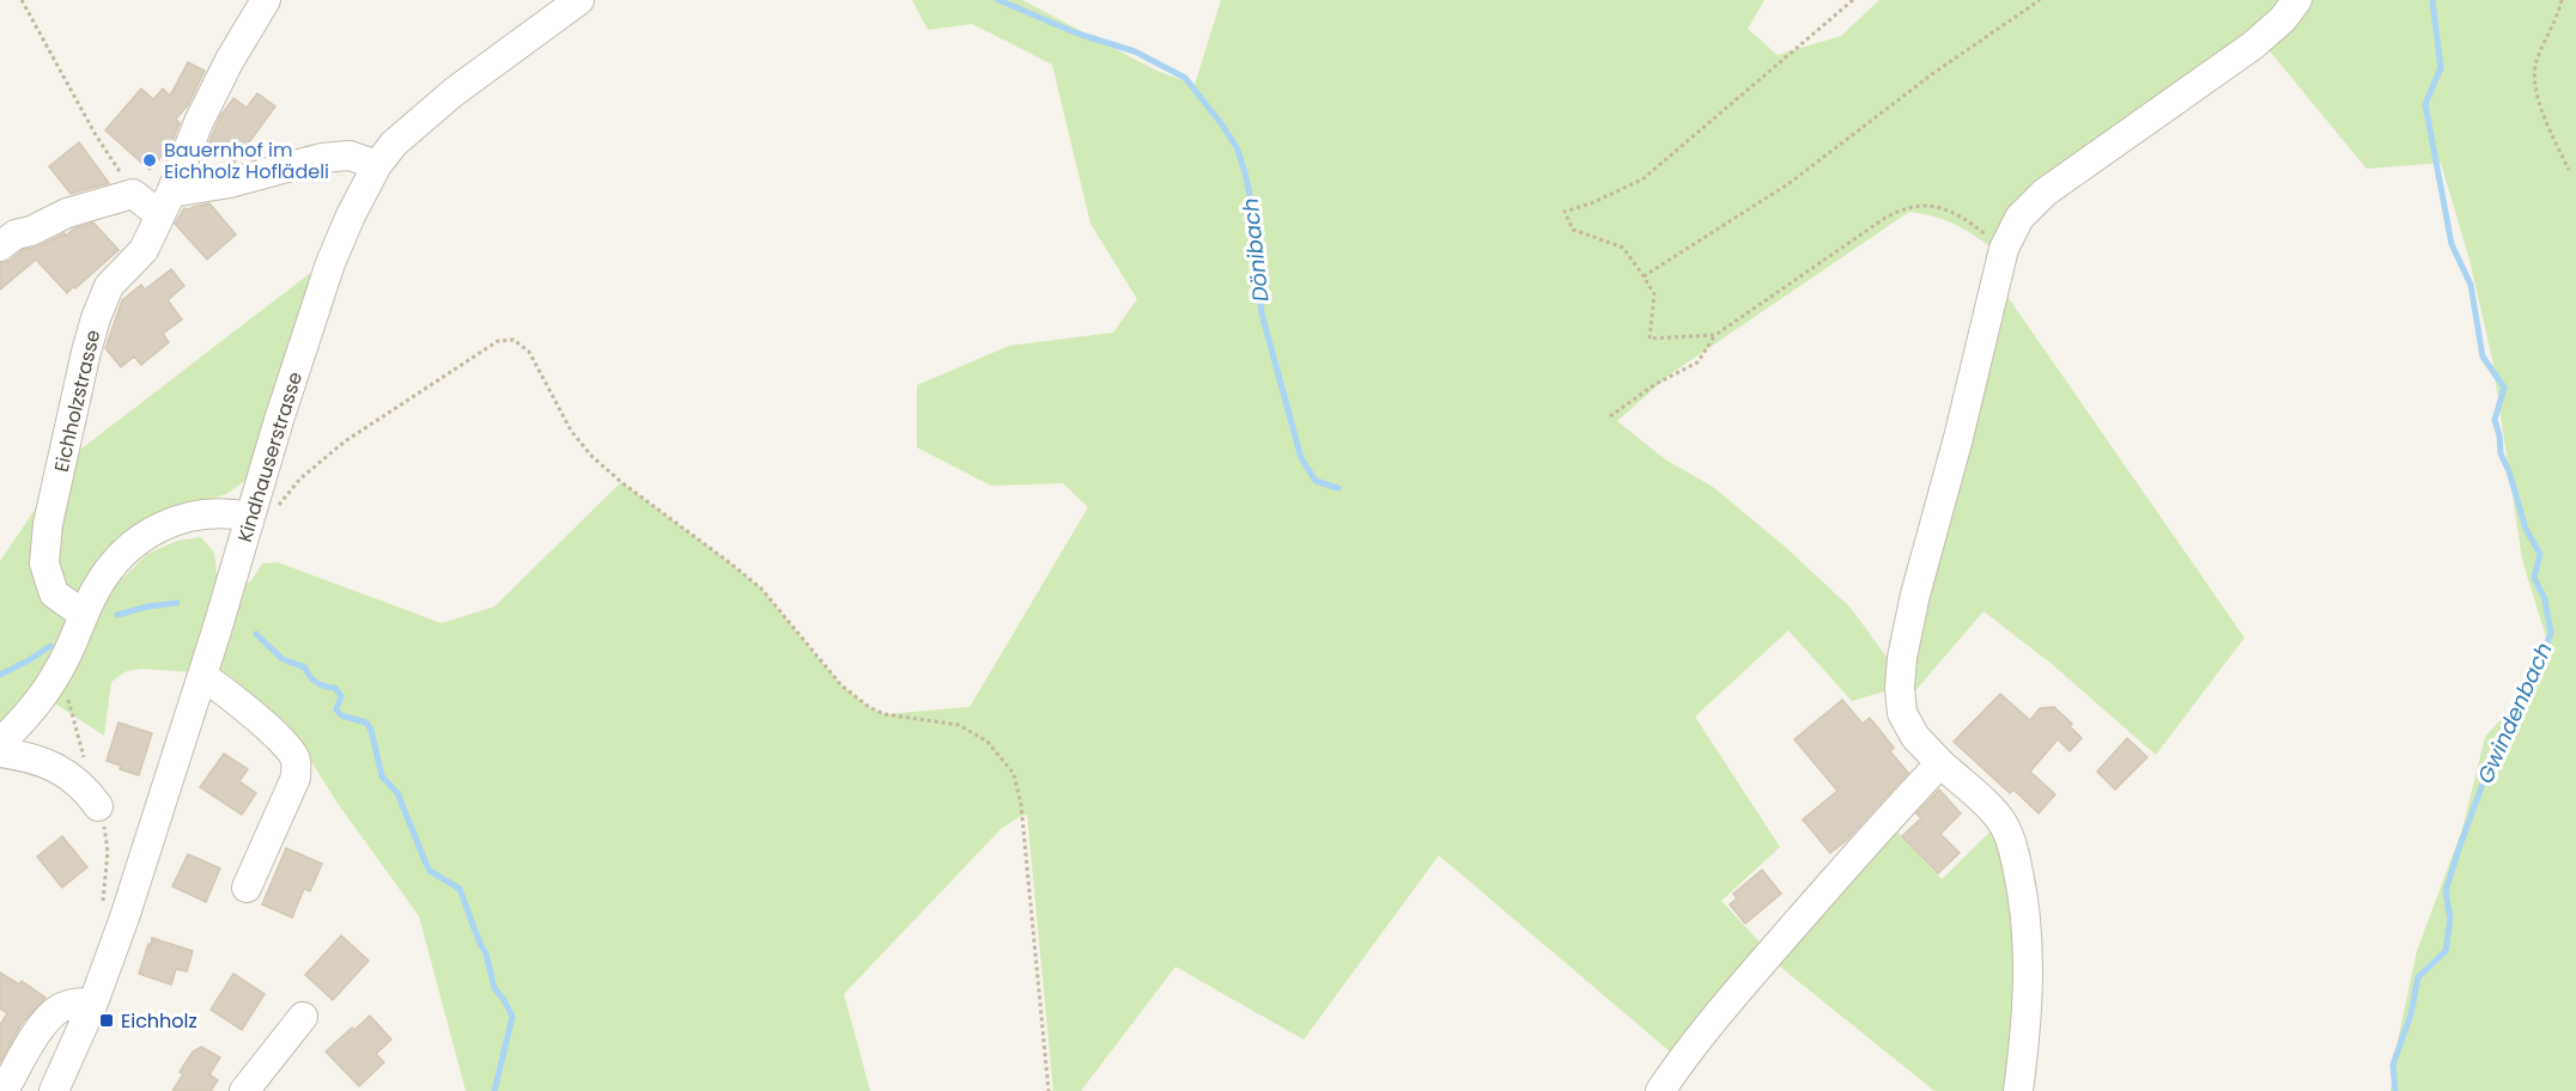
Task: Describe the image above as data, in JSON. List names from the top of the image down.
{
  "streets": {
    "street": ["Eichholzstrasse", "Kindhauserstrasse"]
  },
  "water": ["Dönibach", "Gwindenbach"],
  "places": {
    "other": ["Bauernhof im Eichholz Hoflädeli"],
    "transit": ["Eichholz"]
  }
}
